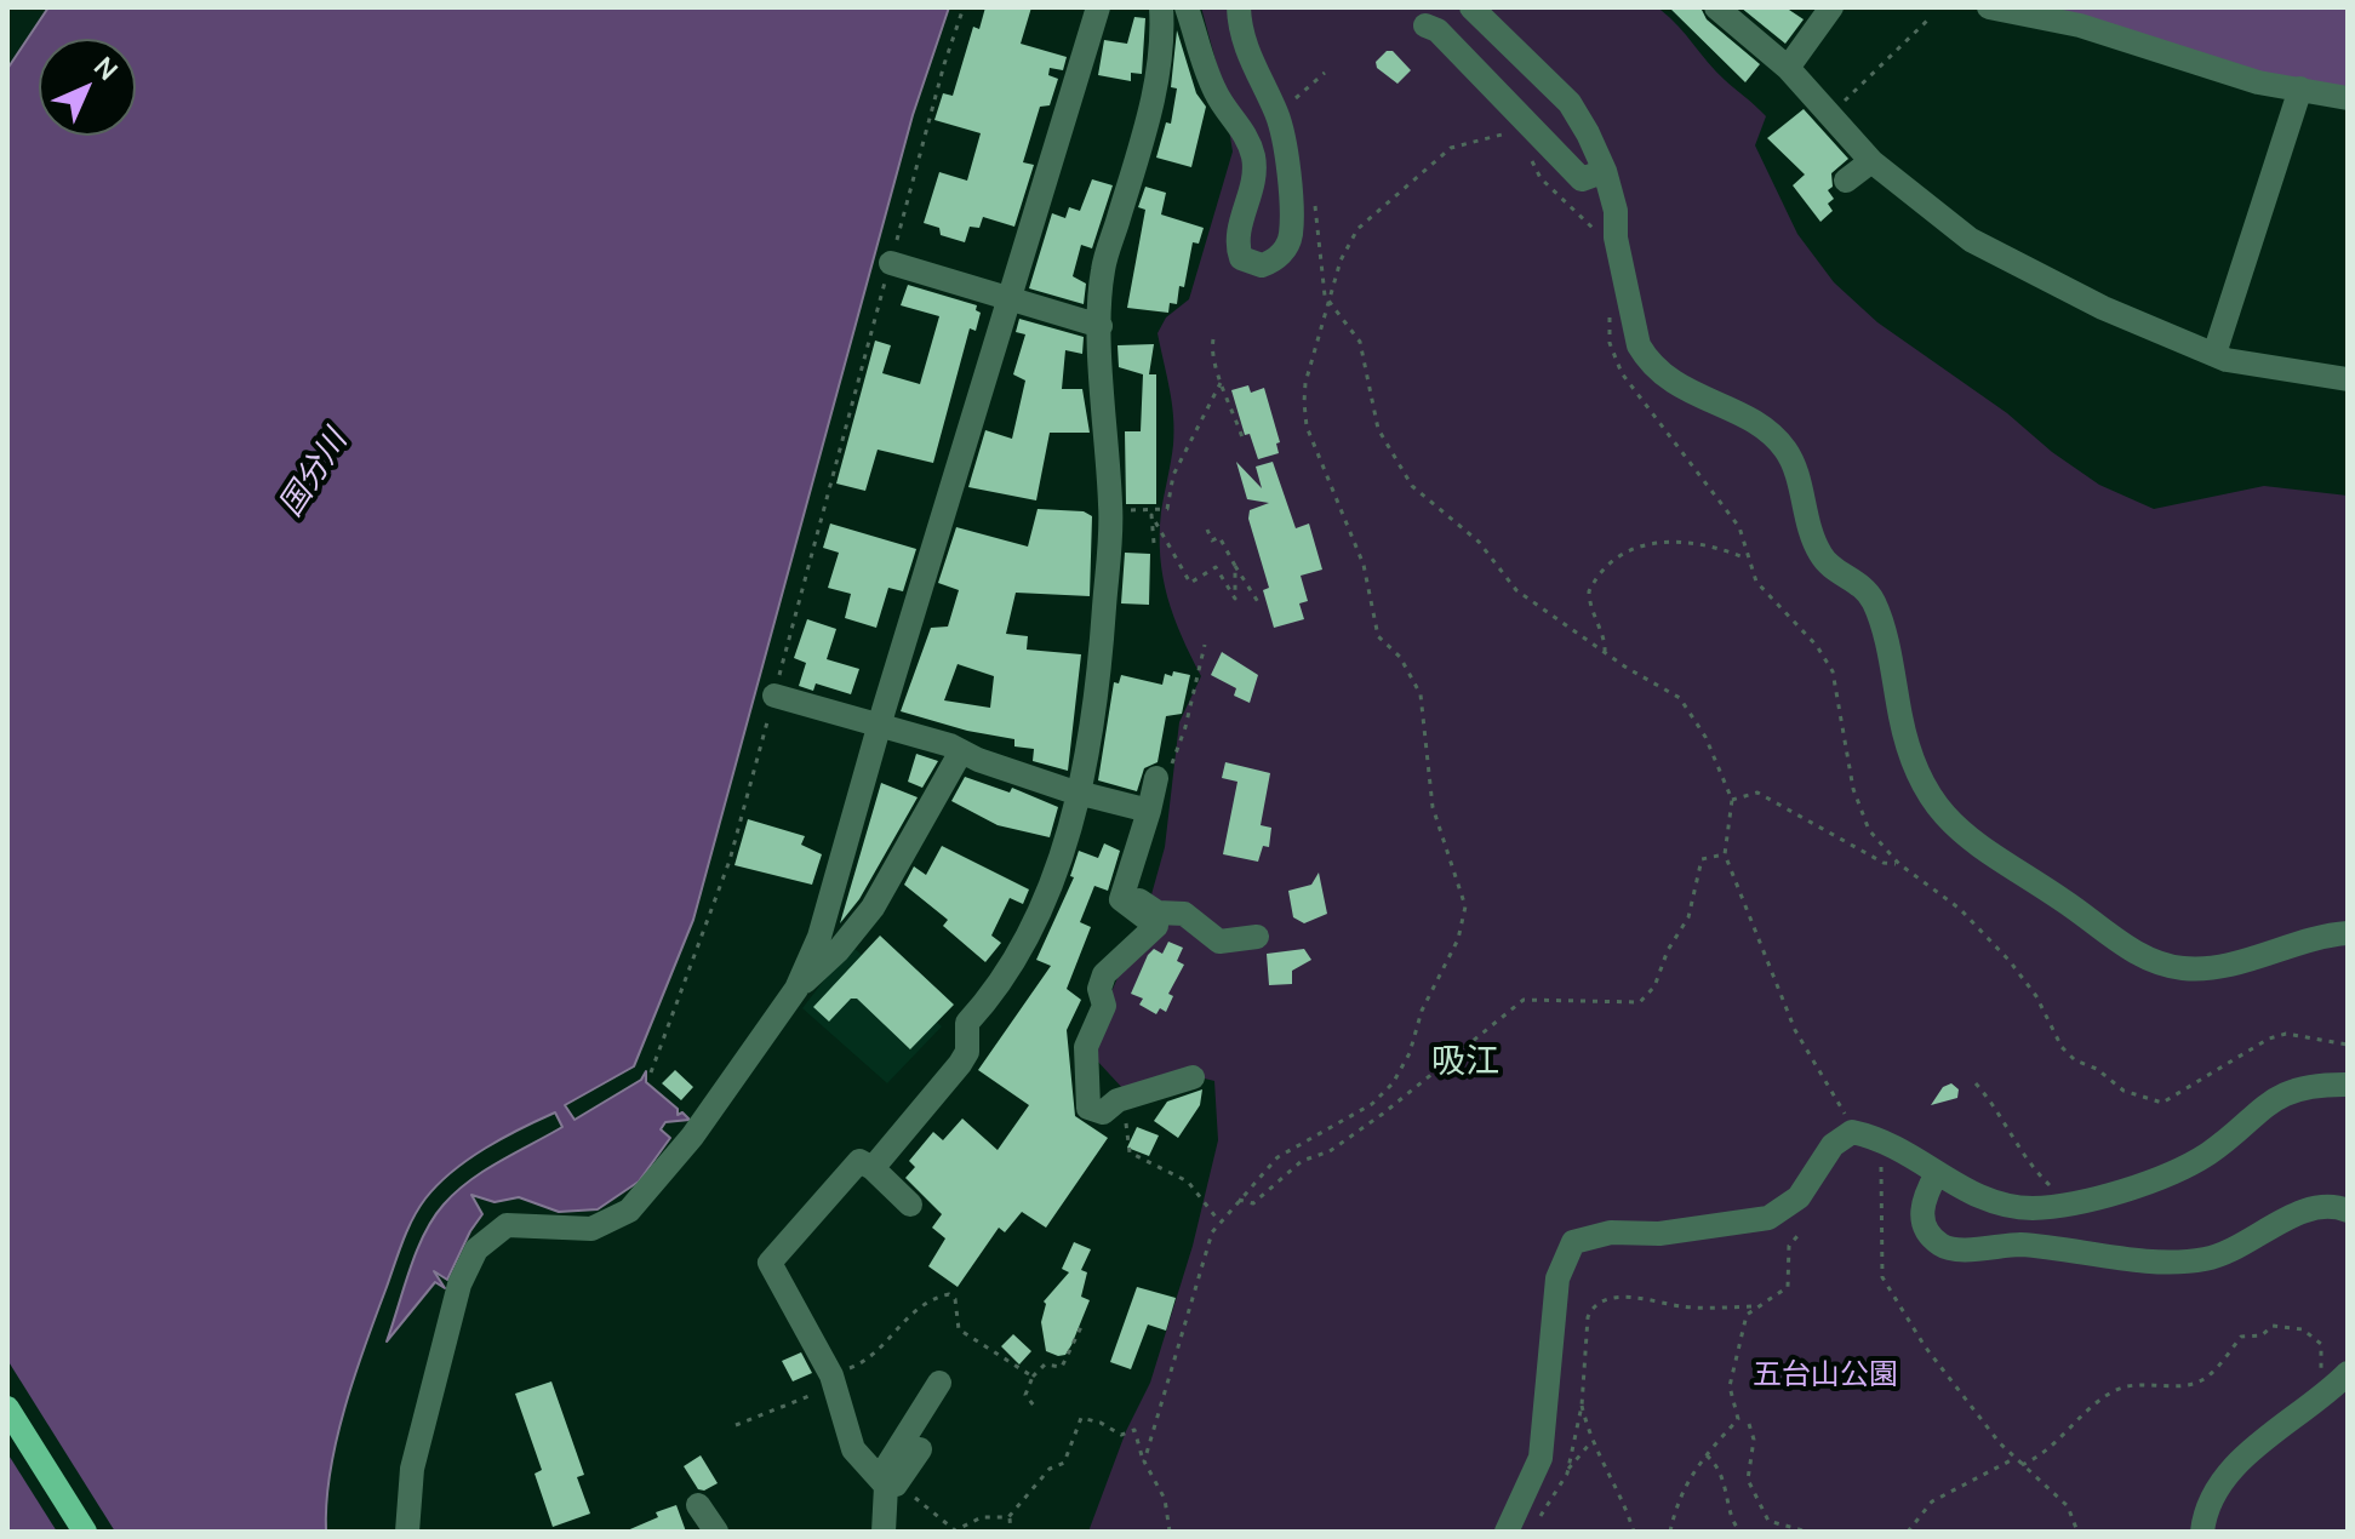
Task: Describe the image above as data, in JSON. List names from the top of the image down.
{
  "districts": ["吸江"],
  "water": ["国分川"],
  "parks": ["五台山公園"],
  "north": "top right"
}
